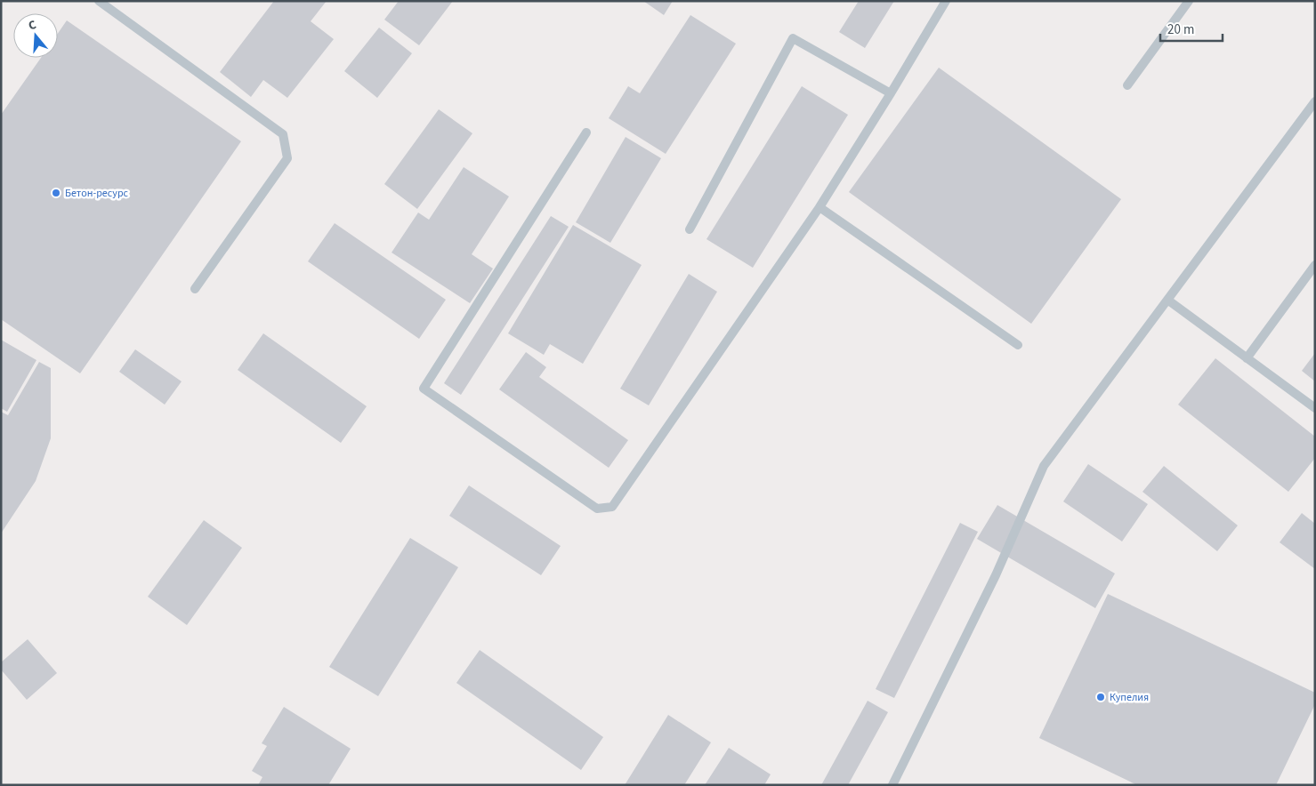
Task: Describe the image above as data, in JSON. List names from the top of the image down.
{
  "places": ["Бетон-ресурс", "Купелия"],
  "scale_bar": "20 m",
  "north": "top"
}
